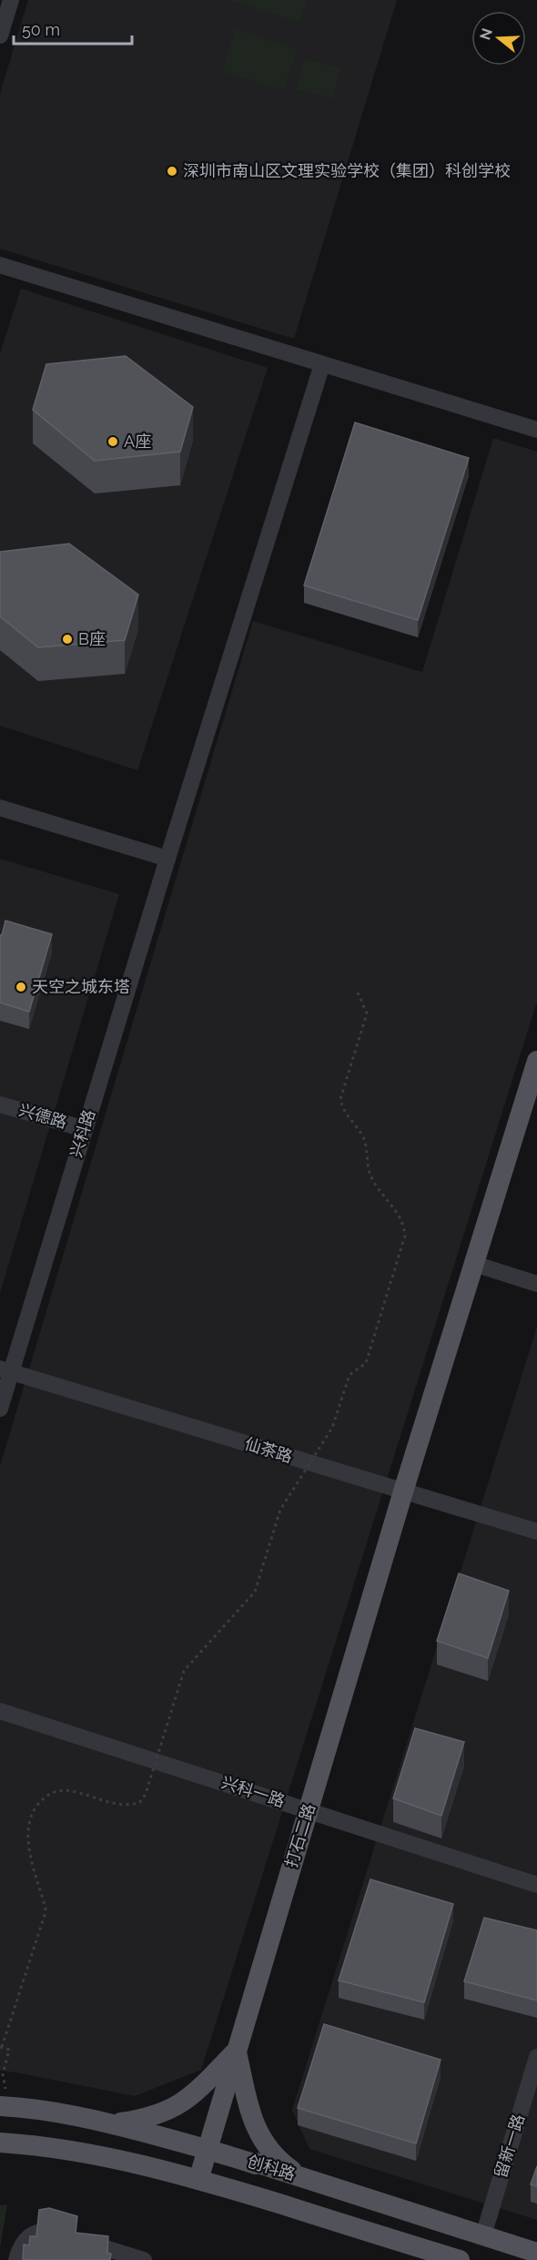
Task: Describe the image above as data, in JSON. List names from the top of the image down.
{
  "streets": {
    "main road": ["打石二路", "创科路"],
    "street": [
      "兴德路",
      "兴科路",
      "仙茶路",
      "兴科一路",
      "留新一路"
    ]
  },
  "crossings": [
    ["兴德路", "兴科路"],
    ["兴科路", "仙茶路"],
    ["仙茶路", "打石二路"],
    ["兴科一路", "打石二路"],
    ["打石二路", "创科路"],
    ["留新一路", "创科路"]
  ],
  "places": [
    "深圳市南山区文理实验学校（集团）科创学校",
    "A座",
    "B座",
    "天空之城东塔"
  ],
  "scale_bar": "50 m",
  "north": "left"
}
